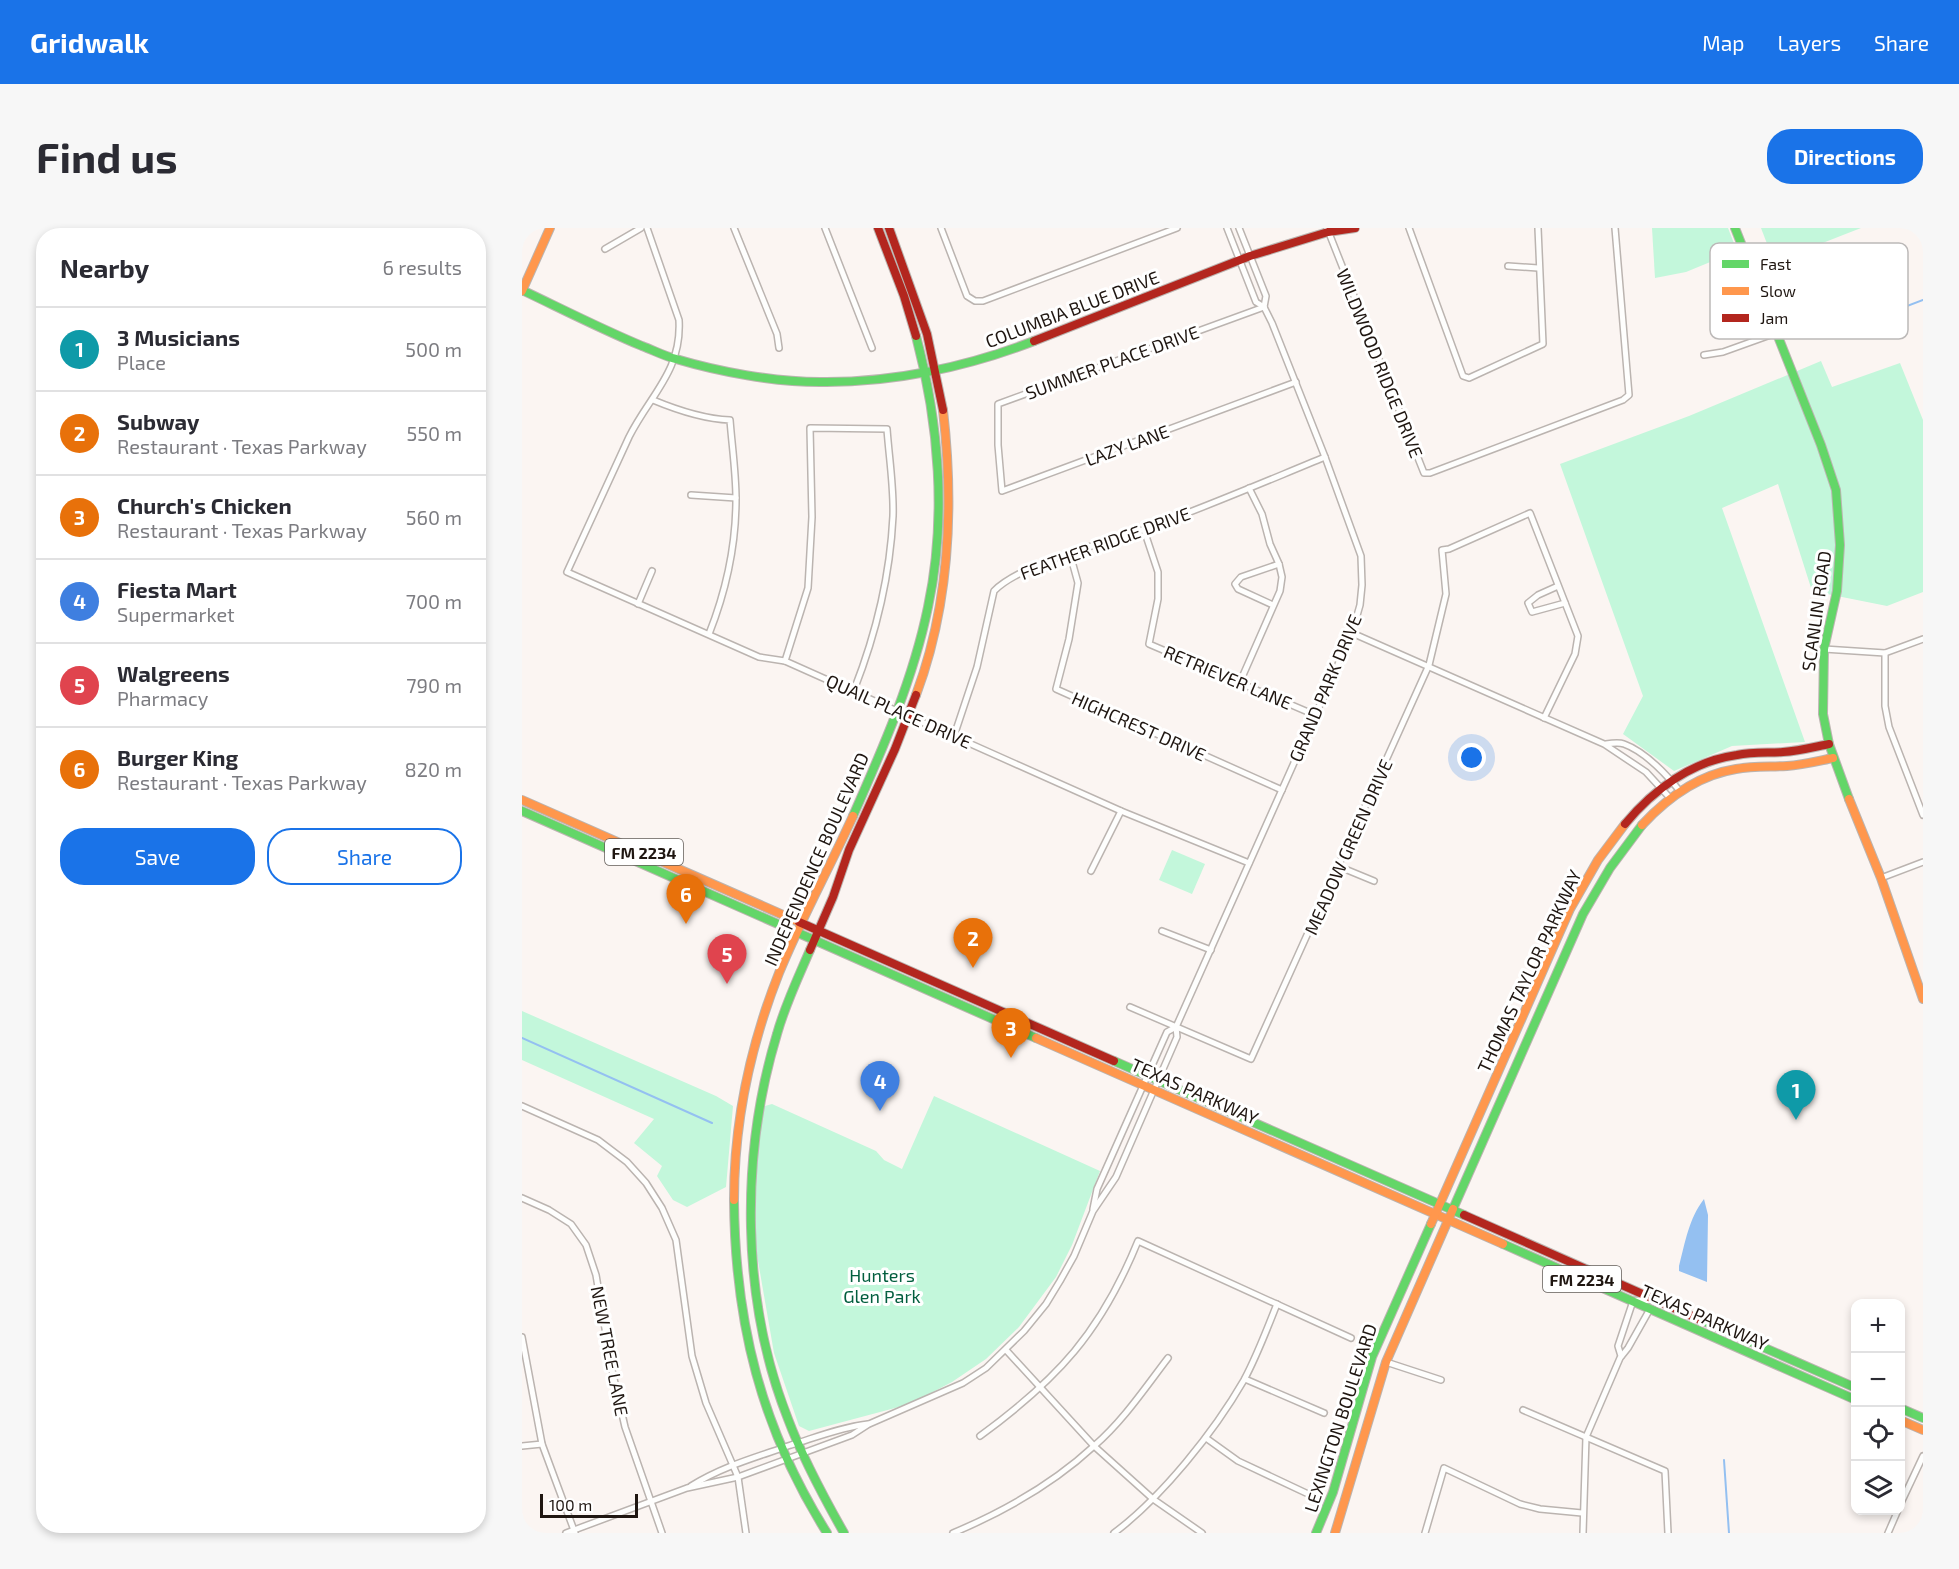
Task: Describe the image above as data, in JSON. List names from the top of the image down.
{
  "streets": {
    "main road": [
      "COLUMBIA BLUE DRIVE",
      "SCANLIN ROAD",
      "FM 2234",
      "INDEPENDENCE BOULEVARD",
      "THOMAS TAYLOR PARKWAY",
      "TEXAS PARKWAY",
      "LEXINGTON BOULEVARD"
    ],
    "street": [
      "SUMMER PLACE DRIVE",
      "WILDWOOD RIDGE DRIVE",
      "LAZY LANE",
      "FEATHER RIDGE DRIVE",
      "RETRIEVER LANE",
      "GRAND PARK DRIVE",
      "QUAIL PLACE DRIVE",
      "HIGHCREST DRIVE",
      "MEADOW GREEN DRIVE",
      "NEW TREE LANE"
    ]
  },
  "crossings": [
    ["COLUMBIA BLUE DRIVE", "WILDWOOD RIDGE DRIVE"],
    ["COLUMBIA BLUE DRIVE", "GRAND PARK DRIVE"],
    ["COLUMBIA BLUE DRIVE", "INDEPENDENCE BOULEVARD"],
    ["SUMMER PLACE DRIVE", "LAZY LANE"],
    ["SUMMER PLACE DRIVE", "GRAND PARK DRIVE"],
    ["LAZY LANE", "GRAND PARK DRIVE"],
    ["FEATHER RIDGE DRIVE", "RETRIEVER LANE"],
    ["FEATHER RIDGE DRIVE", "GRAND PARK DRIVE"],
    ["FEATHER RIDGE DRIVE", "QUAIL PLACE DRIVE"],
    ["FEATHER RIDGE DRIVE", "HIGHCREST DRIVE"],
    ["SCANLIN ROAD", "THOMAS TAYLOR PARKWAY"],
    ["RETRIEVER LANE", "GRAND PARK DRIVE"],
    ["GRAND PARK DRIVE", "QUAIL PLACE DRIVE"],
    ["GRAND PARK DRIVE", "HIGHCREST DRIVE"],
    ["GRAND PARK DRIVE", "MEADOW GREEN DRIVE"],
    ["GRAND PARK DRIVE", "INDEPENDENCE BOULEVARD"],
    ["GRAND PARK DRIVE", "TEXAS PARKWAY"],
    ["GRAND PARK DRIVE", "NEW TREE LANE"],
    ["QUAIL PLACE DRIVE", "INDEPENDENCE BOULEVARD"],
    ["INDEPENDENCE BOULEVARD", "TEXAS PARKWAY"],
    ["THOMAS TAYLOR PARKWAY", "TEXAS PARKWAY"],
    ["THOMAS TAYLOR PARKWAY", "LEXINGTON BOULEVARD"],
    ["TEXAS PARKWAY", "LEXINGTON BOULEVARD"]
  ],
  "parks": ["Hunters Glen Park"],
  "legend": ["Fast", "Slow", "Jam"],
  "scale_bar": "100 m",
  "page": {
    "header": "Gridwalk",
    "nav": ["Map", "Layers", "Share"],
    "buttons": [
      "Directions",
      ["Save", "Share"]
    ],
    "title": "Find us",
    "heading": ["Nearby", "6 results"],
    "list": [
      {
        "mark": "1",
        "name": "3 Musicians",
        "note": "Place",
        "value": "500 m"
      },
      {
        "mark": "2",
        "name": "Subway",
        "note": "Restaurant · Texas Parkway",
        "value": "550 m"
      },
      {
        "mark": "3",
        "name": "Church's Chicken",
        "note": "Restaurant · Texas Parkway",
        "value": "560 m"
      },
      {
        "mark": "4",
        "name": "Fiesta Mart",
        "note": "Supermarket",
        "value": "700 m"
      },
      {
        "mark": "5",
        "name": "Walgreens",
        "note": "Pharmacy",
        "value": "790 m"
      },
      {
        "mark": "6",
        "name": "Burger King",
        "note": "Restaurant · Texas Parkway",
        "value": "820 m"
      }
    ],
    "pins": [
      "6",
      "2",
      "5",
      "3",
      "4",
      "1"
    ],
    "map_buttons": ["+", "−"],
    "scale": "100 m"
  }
}
